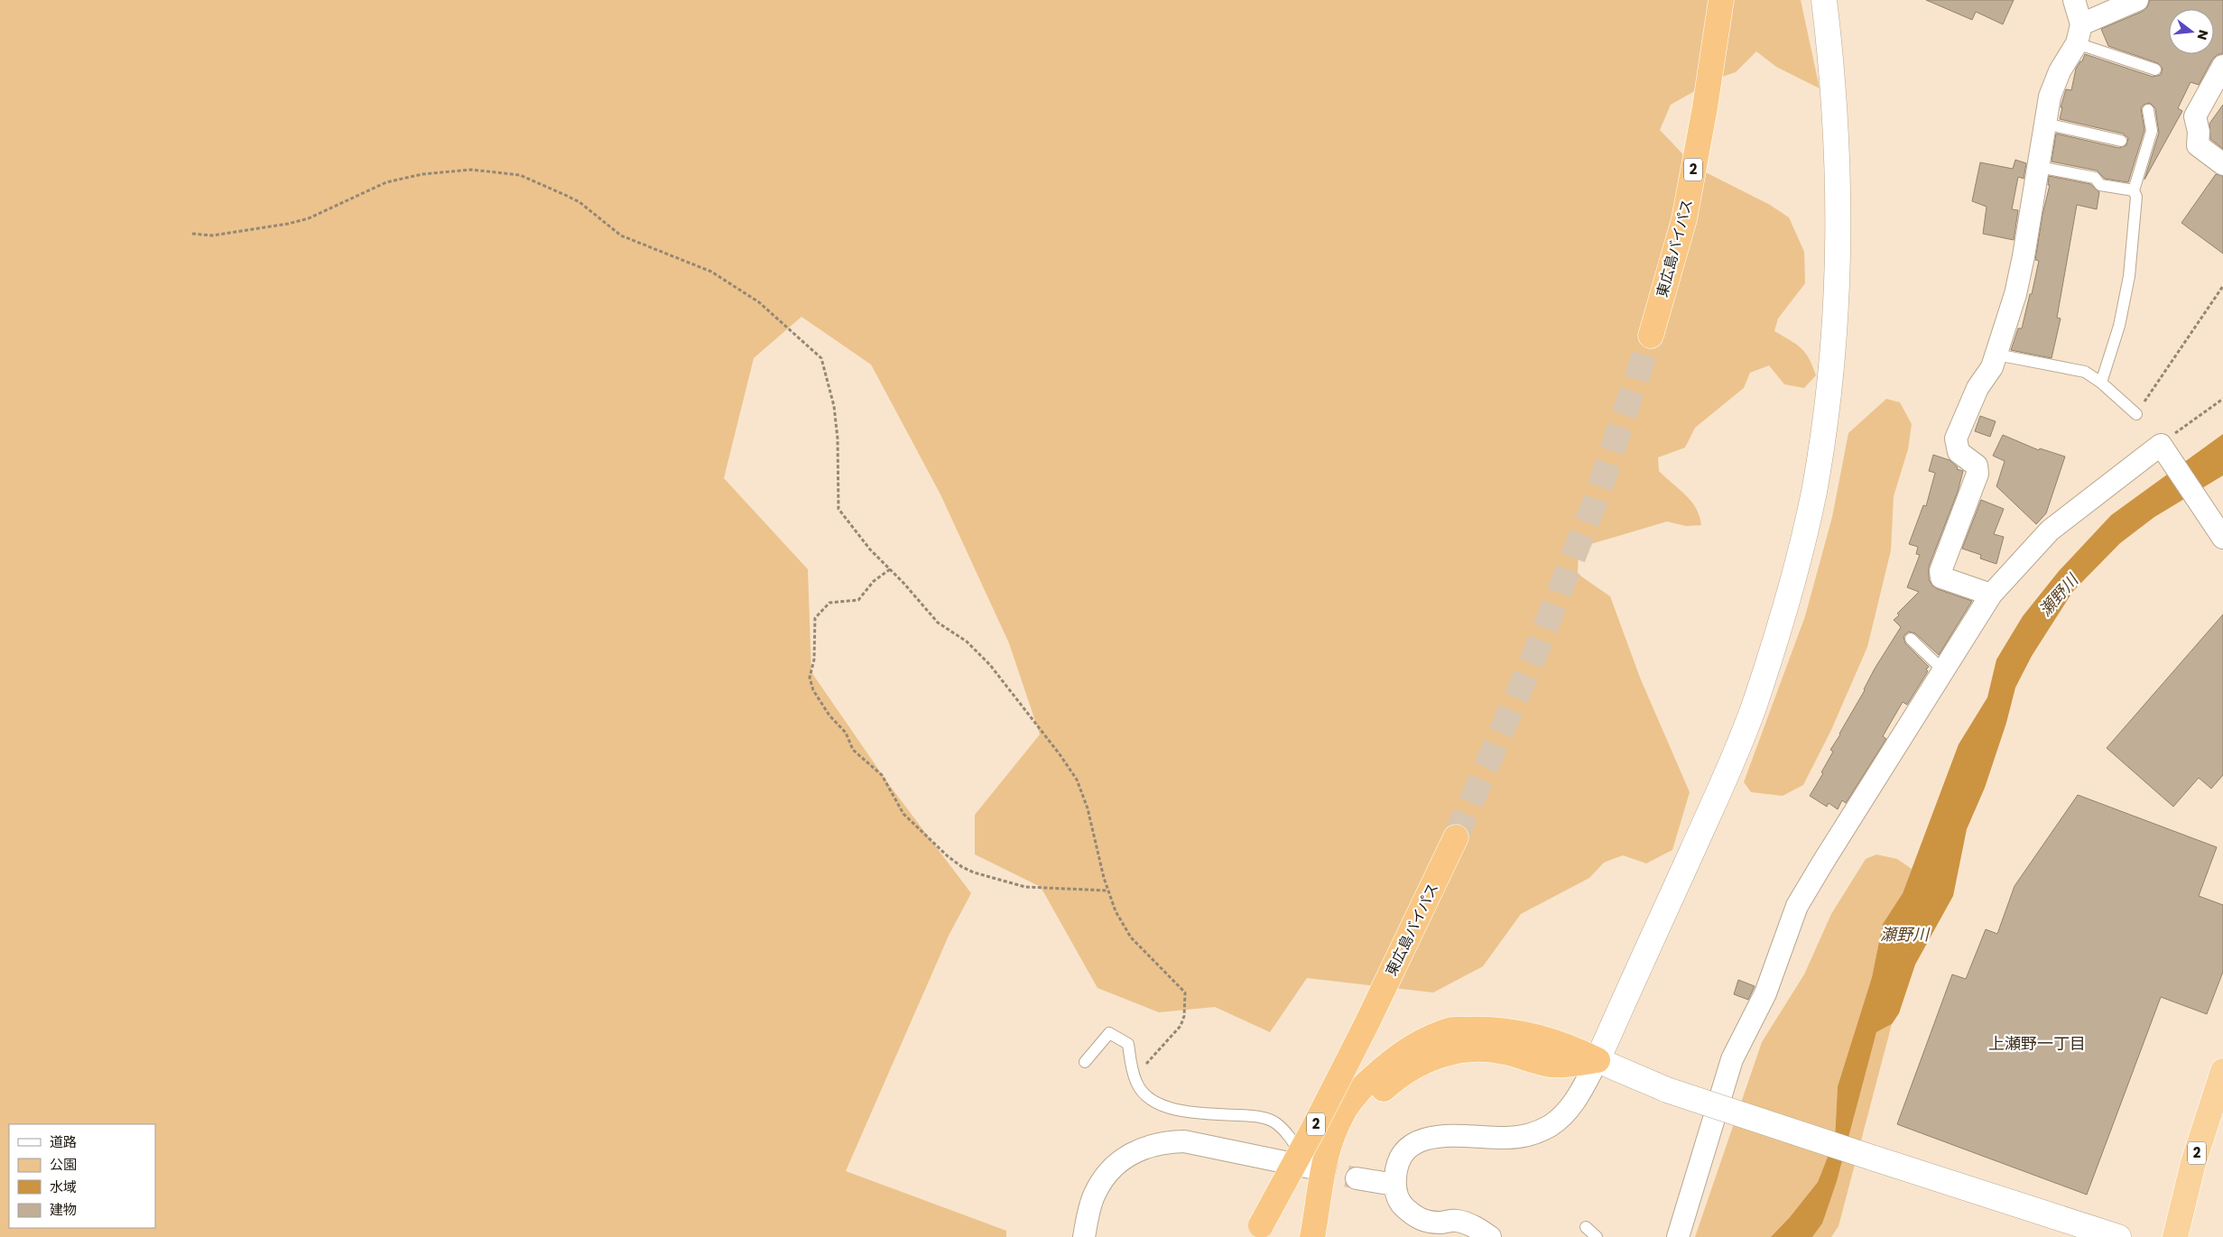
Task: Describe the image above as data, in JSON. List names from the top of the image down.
{
  "streets": {
    "highway": ["2", "東広島バイパス"]
  },
  "districts": ["上瀬野一丁目"],
  "water": ["瀬野川"],
  "legend": [
    "道路",
    "公園",
    "水域",
    "建物"
  ],
  "north": "right"
}
